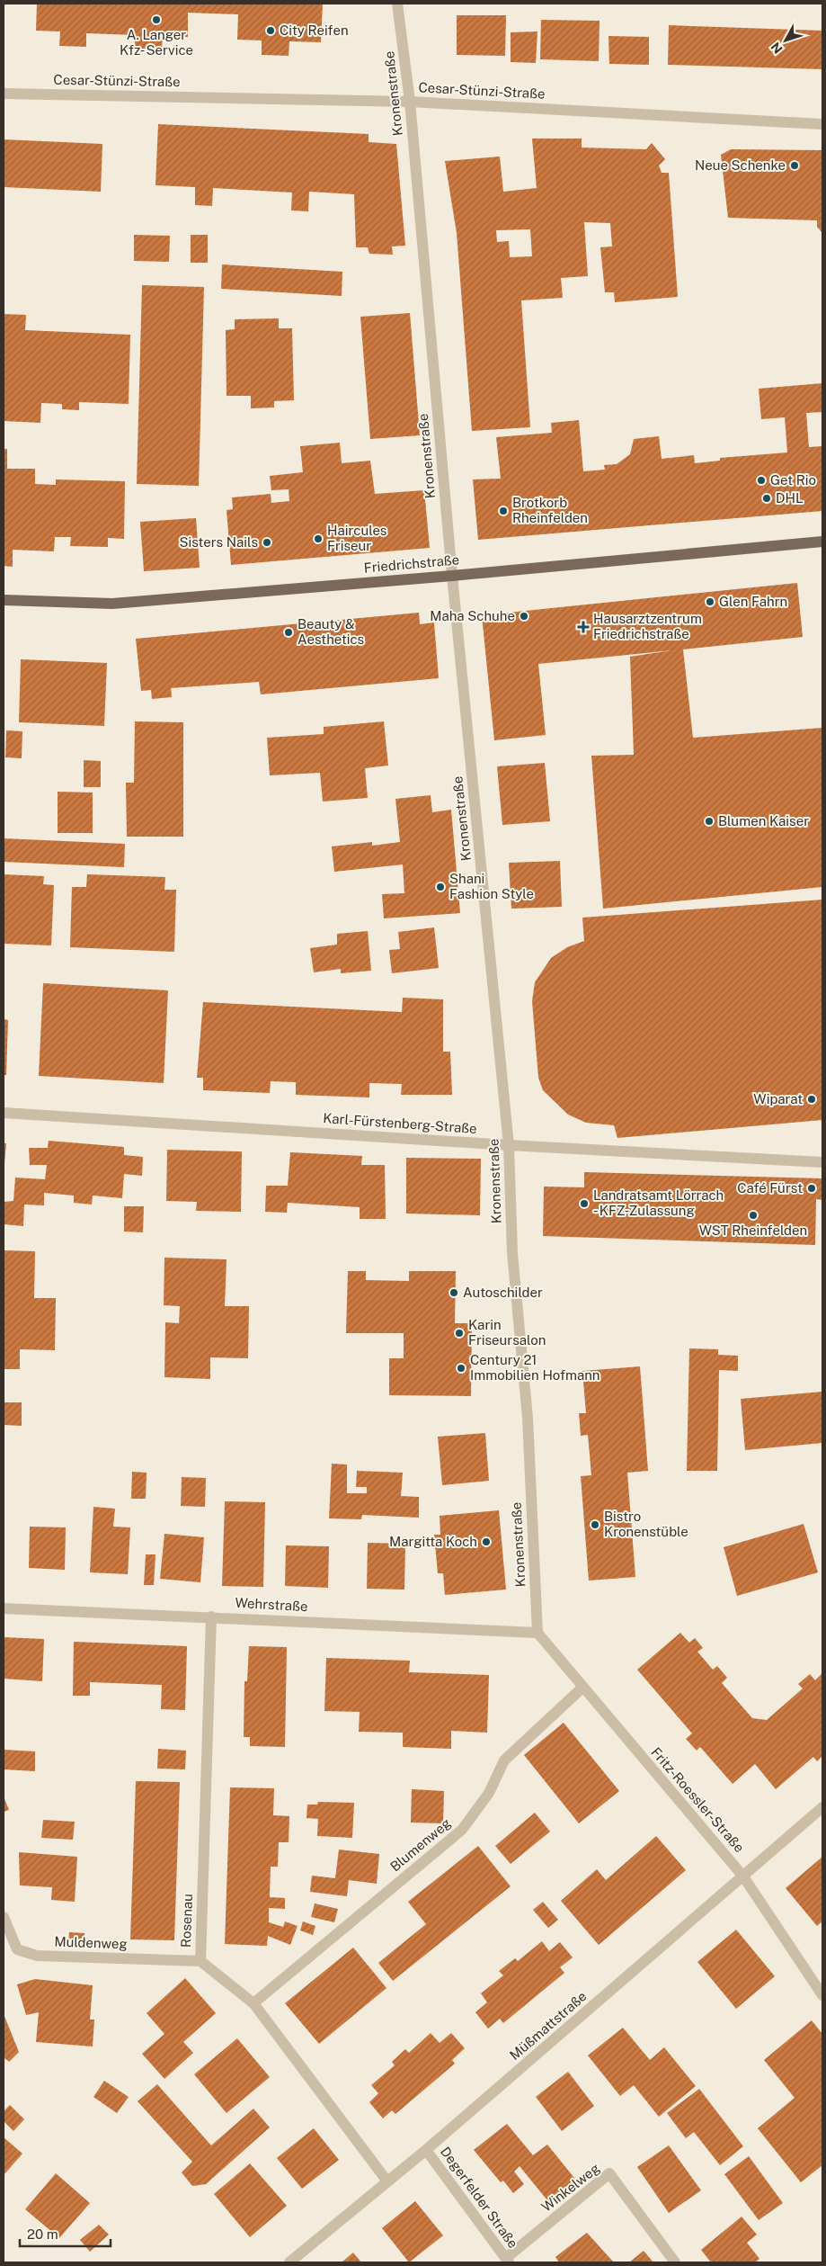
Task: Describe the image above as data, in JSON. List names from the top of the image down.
{
  "streets": {
    "main road": ["Friedrichstraße"],
    "street": [
      "Cesar-Stünzi-Straße",
      "Kronenstraße",
      "Karl-Fürstenberg-Straße",
      "Wehrstraße",
      "Fritz-Roessler-Straße",
      "Blumenweg",
      "Rosenau",
      "Muldenweg",
      "Müßmattstraße",
      "Winkelweg",
      "Degerfelder Straße"
    ]
  },
  "crossings": [
    ["Cesar-Stünzi-Straße", "Kronenstraße"],
    ["Kronenstraße", "Friedrichstraße"],
    ["Kronenstraße", "Karl-Fürstenberg-Straße"],
    ["Kronenstraße", "Wehrstraße"],
    ["Kronenstraße", "Fritz-Roessler-Straße"],
    ["Wehrstraße", "Fritz-Roessler-Straße"],
    ["Wehrstraße", "Rosenau"],
    ["Fritz-Roessler-Straße", "Blumenweg"],
    ["Fritz-Roessler-Straße", "Müßmattstraße"],
    ["Blumenweg", "Rosenau"],
    ["Rosenau", "Muldenweg"],
    ["Rosenau", "Müßmattstraße"],
    ["Müßmattstraße", "Degerfelder Straße"],
    ["Winkelweg", "Degerfelder Straße"]
  ],
  "places": {
    "other": [
      "A. Langer Kfz- Service",
      "City Reifen",
      "Neue Schenke",
      "Get Rio",
      "DHL",
      "Brotkorb Rheinfelden",
      "Haircules Friseur",
      "Sisters Nails",
      "Glen Fahrn",
      "Maha Schuhe",
      "Beauty & Aesthetics",
      "Blumen Kaiser",
      "Shani Fashion Style",
      "Wiparat",
      "Café Fürst",
      "Landratsamt Lörrach - KFZ-Zulassung",
      "WST Rheinfelden",
      "Autoschilder",
      "Karin Friseursalon",
      "Century 21 Immobilien Hofmann",
      "Bistro Kronenstüble",
      "Margitta Koch"
    ],
    "health": ["Hausarztzentrum Friedrichstraße"]
  },
  "scale_bar": "20 m",
  "north": "bottom left"
}
